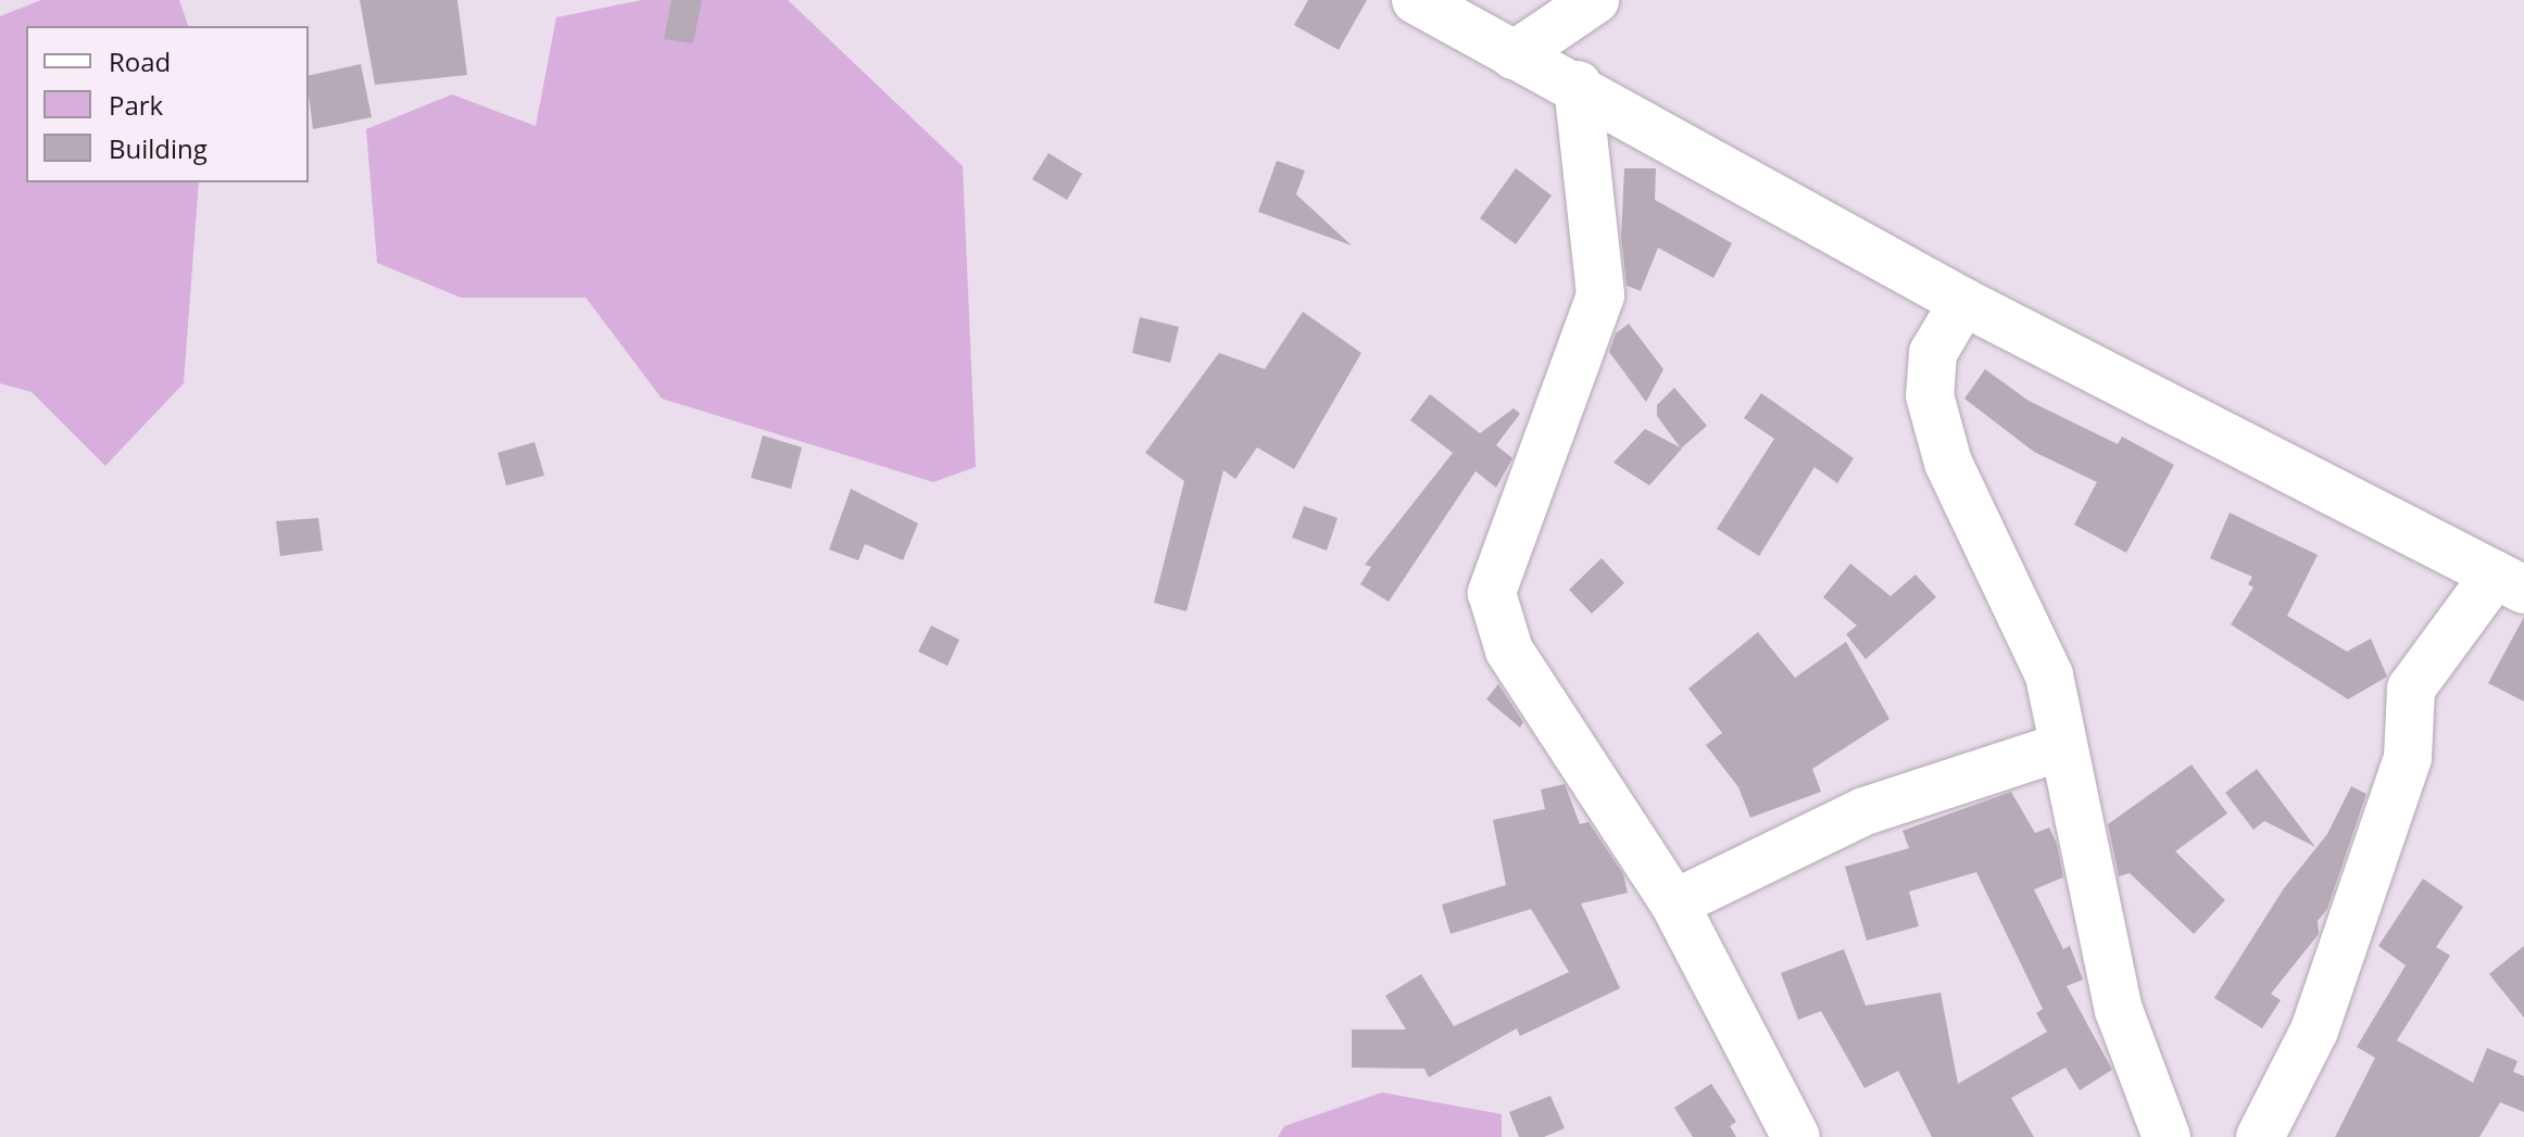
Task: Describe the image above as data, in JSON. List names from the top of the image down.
{
  "legend": ["Road", "Park", "Building"]
}
